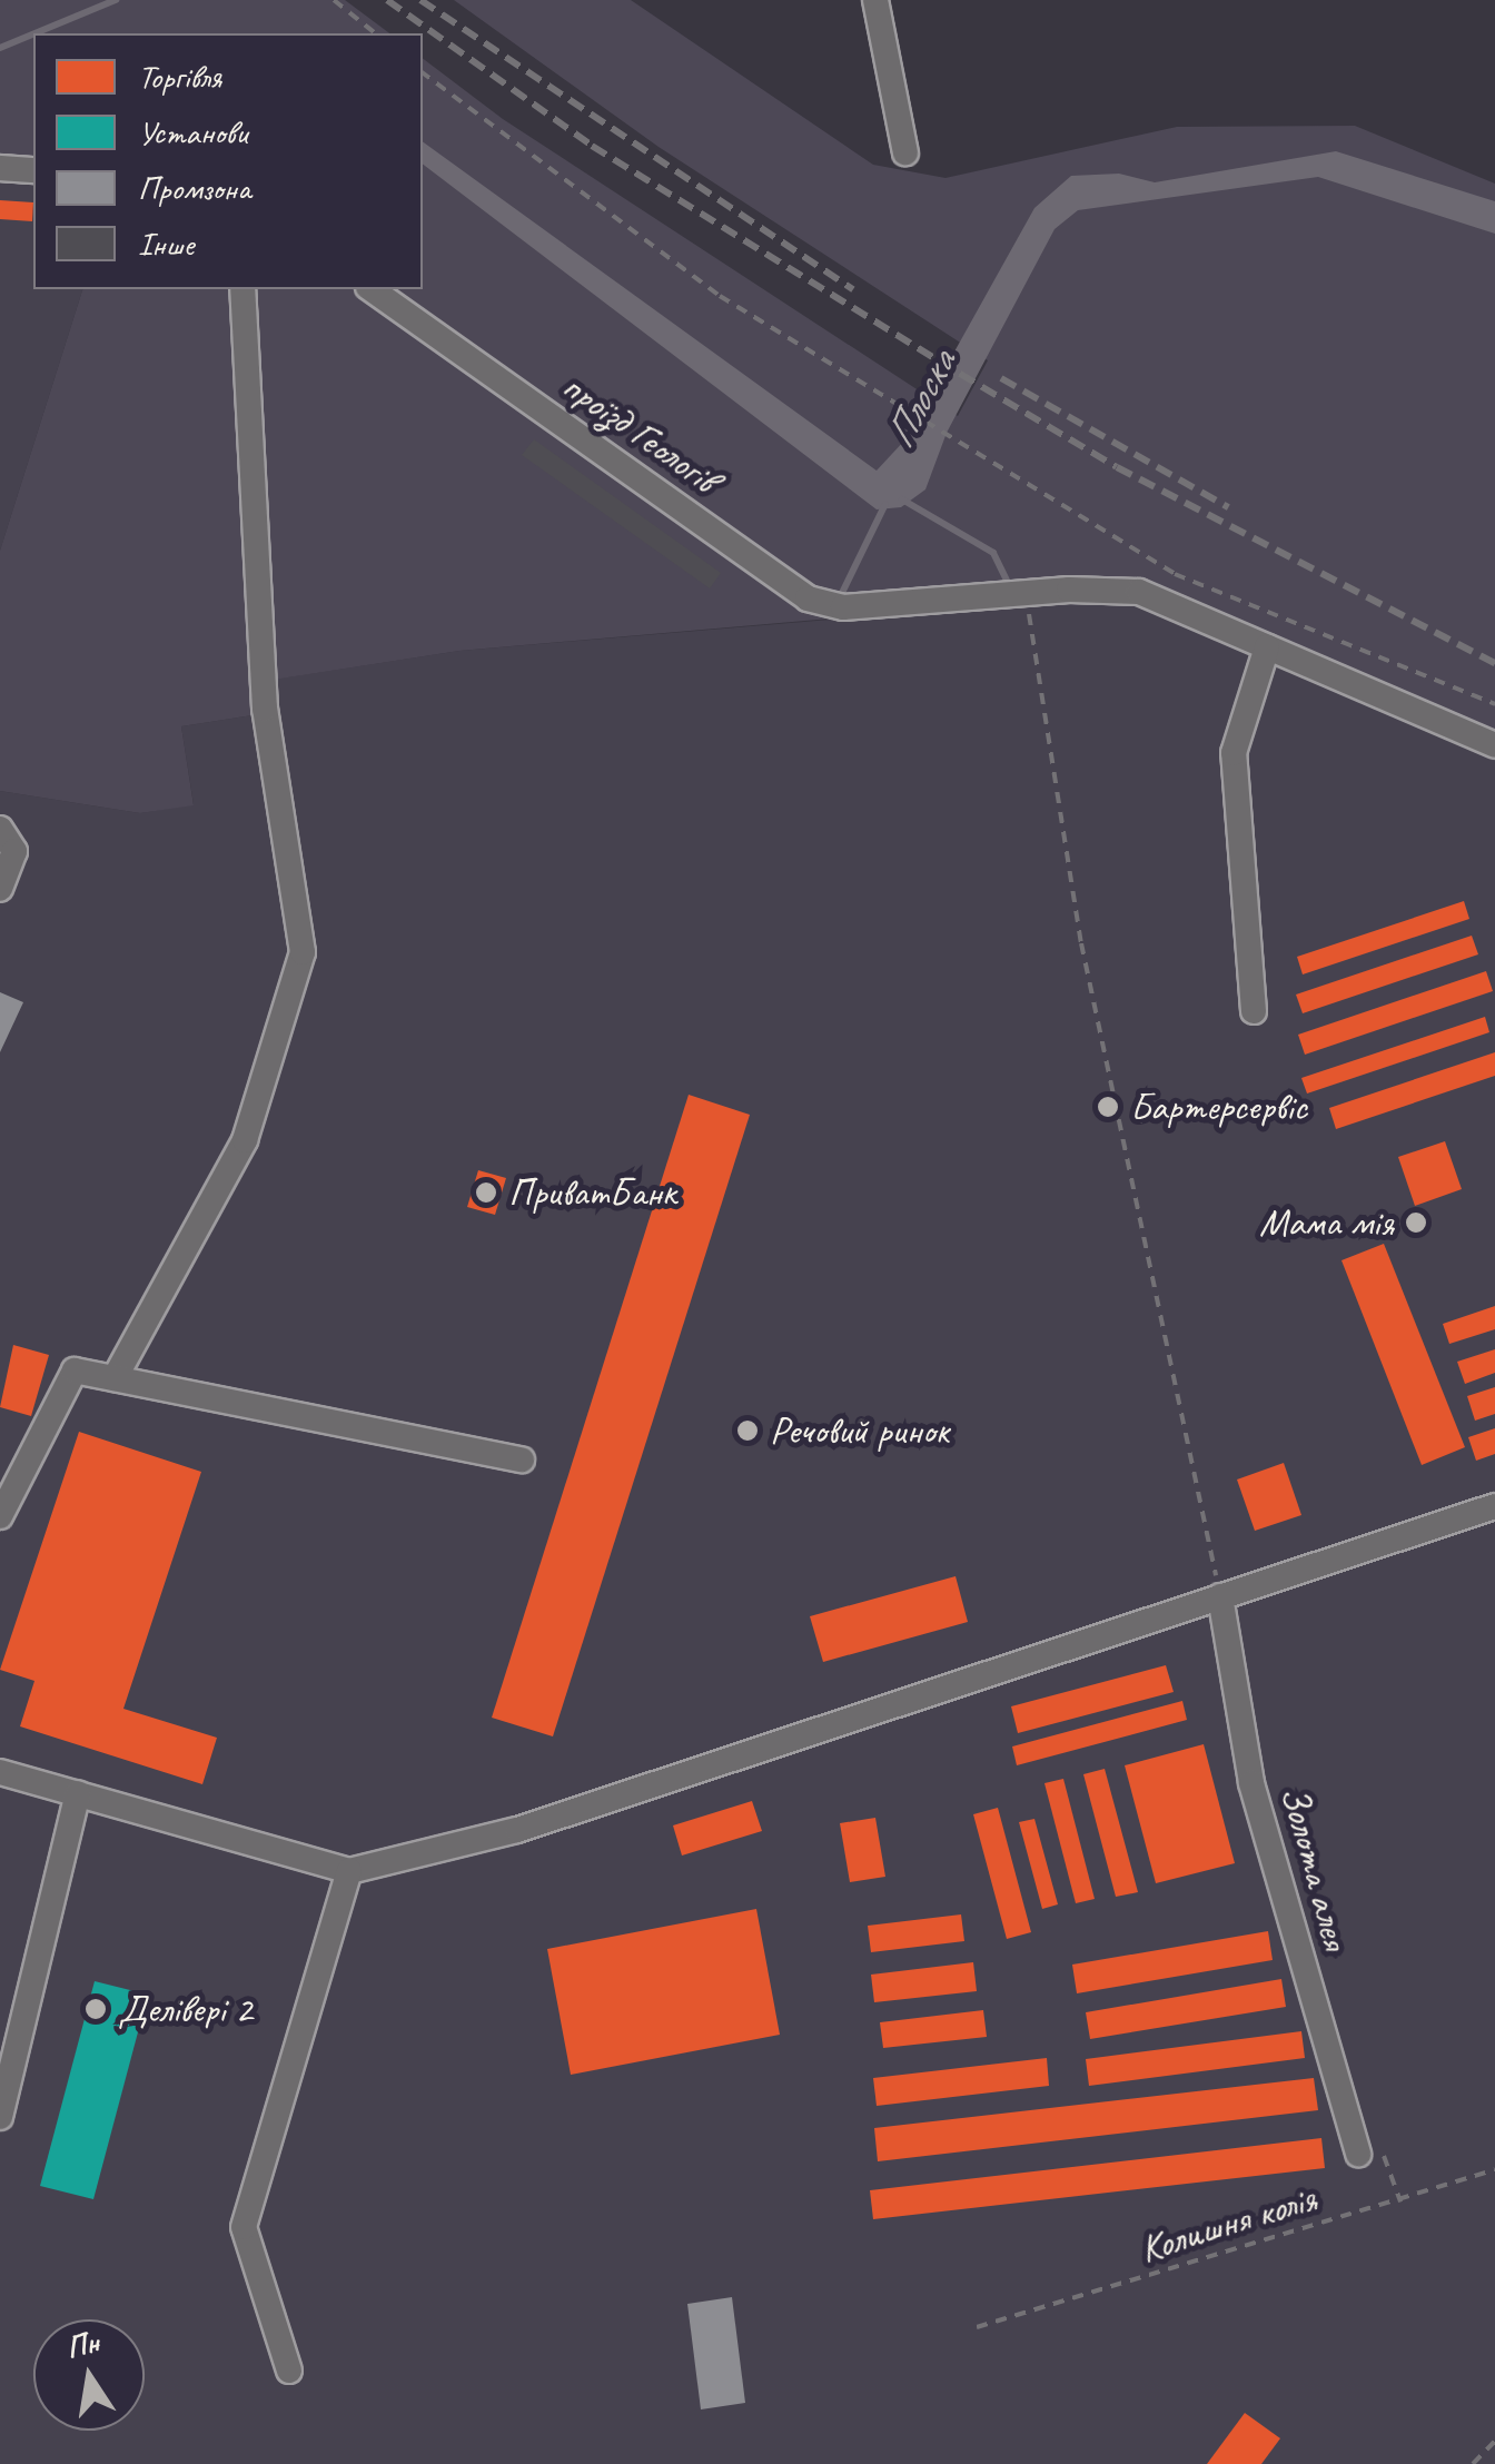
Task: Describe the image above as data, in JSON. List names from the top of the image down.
{
  "streets": {
    "street": ["проїзд Геологів", "Золота алея"],
    "path": ["Колишня колія"]
  },
  "water": ["Плоска"],
  "places": [
    "Бартерсервіс",
    "ПриватБанк",
    "Мама мія",
    "Речовий ринок",
    "Делівері 2"
  ],
  "legend": [
    "Торгівля",
    "Установи",
    "Промзона",
    "Інше"
  ],
  "north": "top"
}
